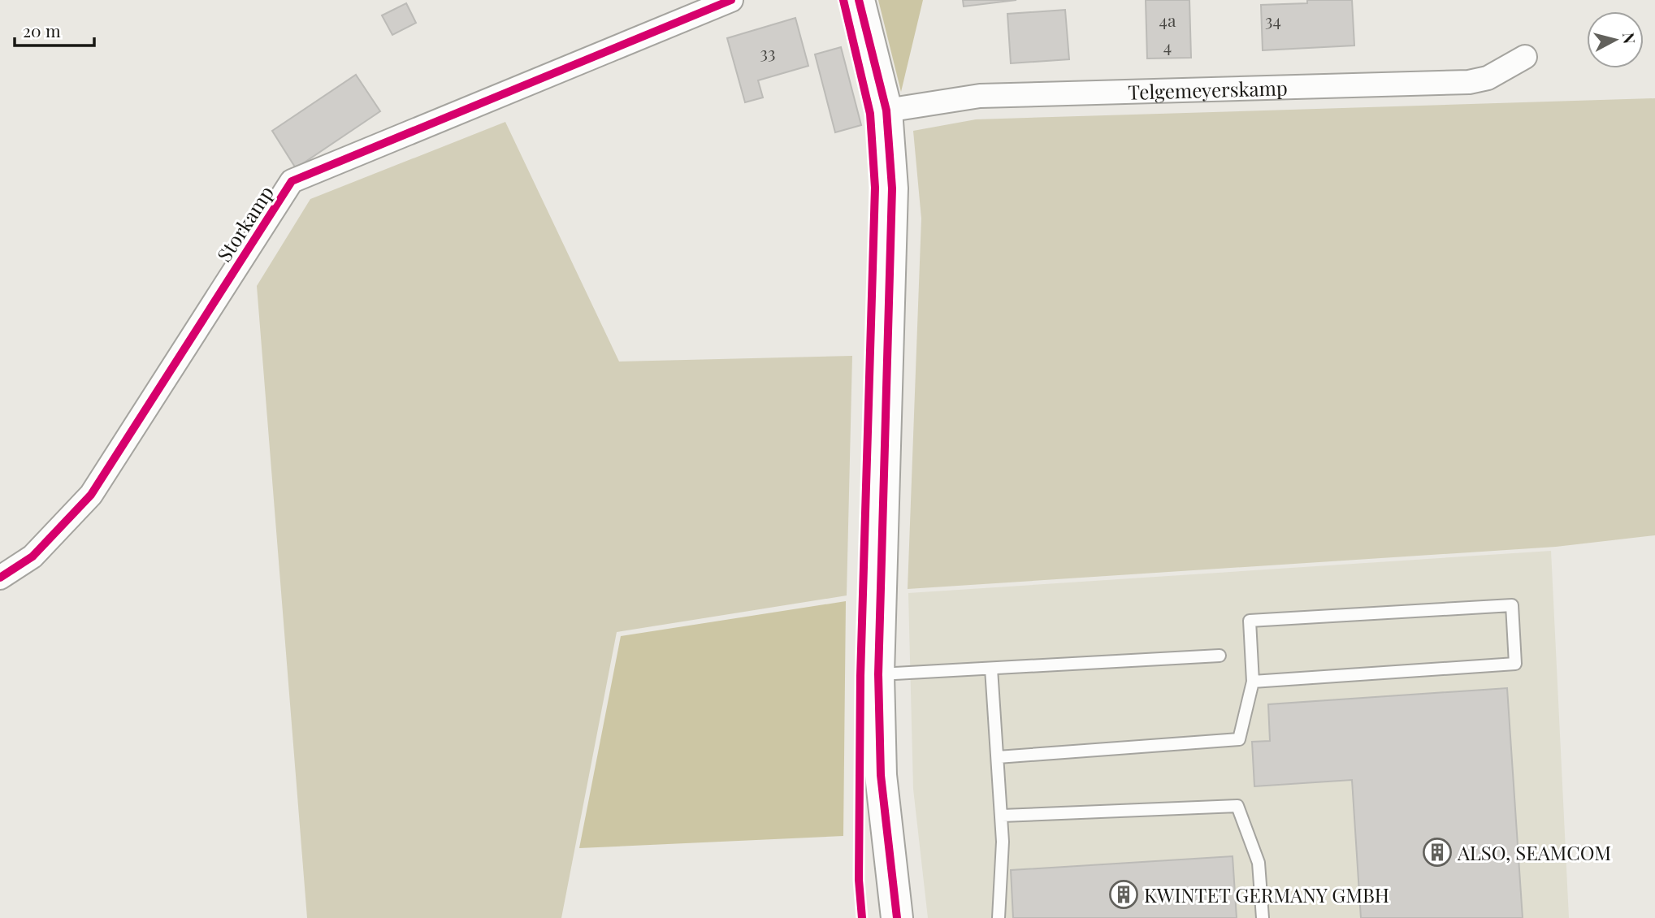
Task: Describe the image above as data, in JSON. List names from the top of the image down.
{
  "streets": {
    "street": ["Telgemeyerskamp", "Storkamp"]
  },
  "places": {
    "building": ["ALSO, SEAMCOM", "KWINTET GERMANY GMBH"]
  },
  "house_numbers": [
    "4a",
    "34",
    "4",
    "33"
  ],
  "scale_bar": "20 m",
  "north": "right"
}
